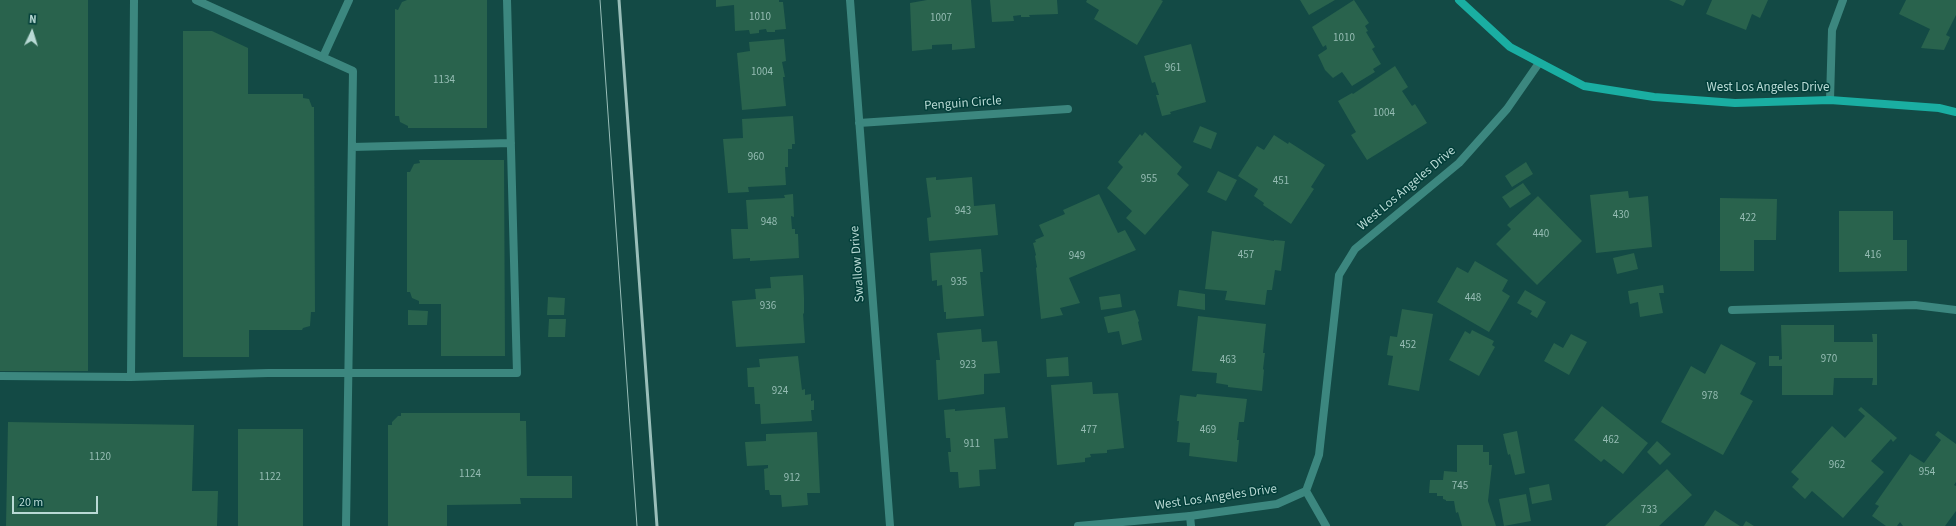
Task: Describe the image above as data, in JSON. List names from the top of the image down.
{
  "streets": {
    "main road": ["West Los Angeles Drive"],
    "street": ["Penguin Circle", "Swallow Drive"]
  },
  "crossings": [
    ["Penguin Circle", "Swallow Drive"]
  ],
  "house_numbers": [
    "1010",
    "1007",
    "1010",
    "961",
    "1004",
    "1134",
    "1004",
    "960",
    "955",
    "451",
    "943",
    "430",
    "422",
    "948",
    "440",
    "457",
    "416",
    "949",
    "935",
    "448",
    "936",
    "452",
    "970",
    "463",
    "923",
    "924",
    "978",
    "477",
    "469",
    "462",
    "911",
    "1120",
    "962",
    "954",
    "1124",
    "1122",
    "912",
    "745",
    "733"
  ],
  "scale_bar": "20 m",
  "north": "top"
}
